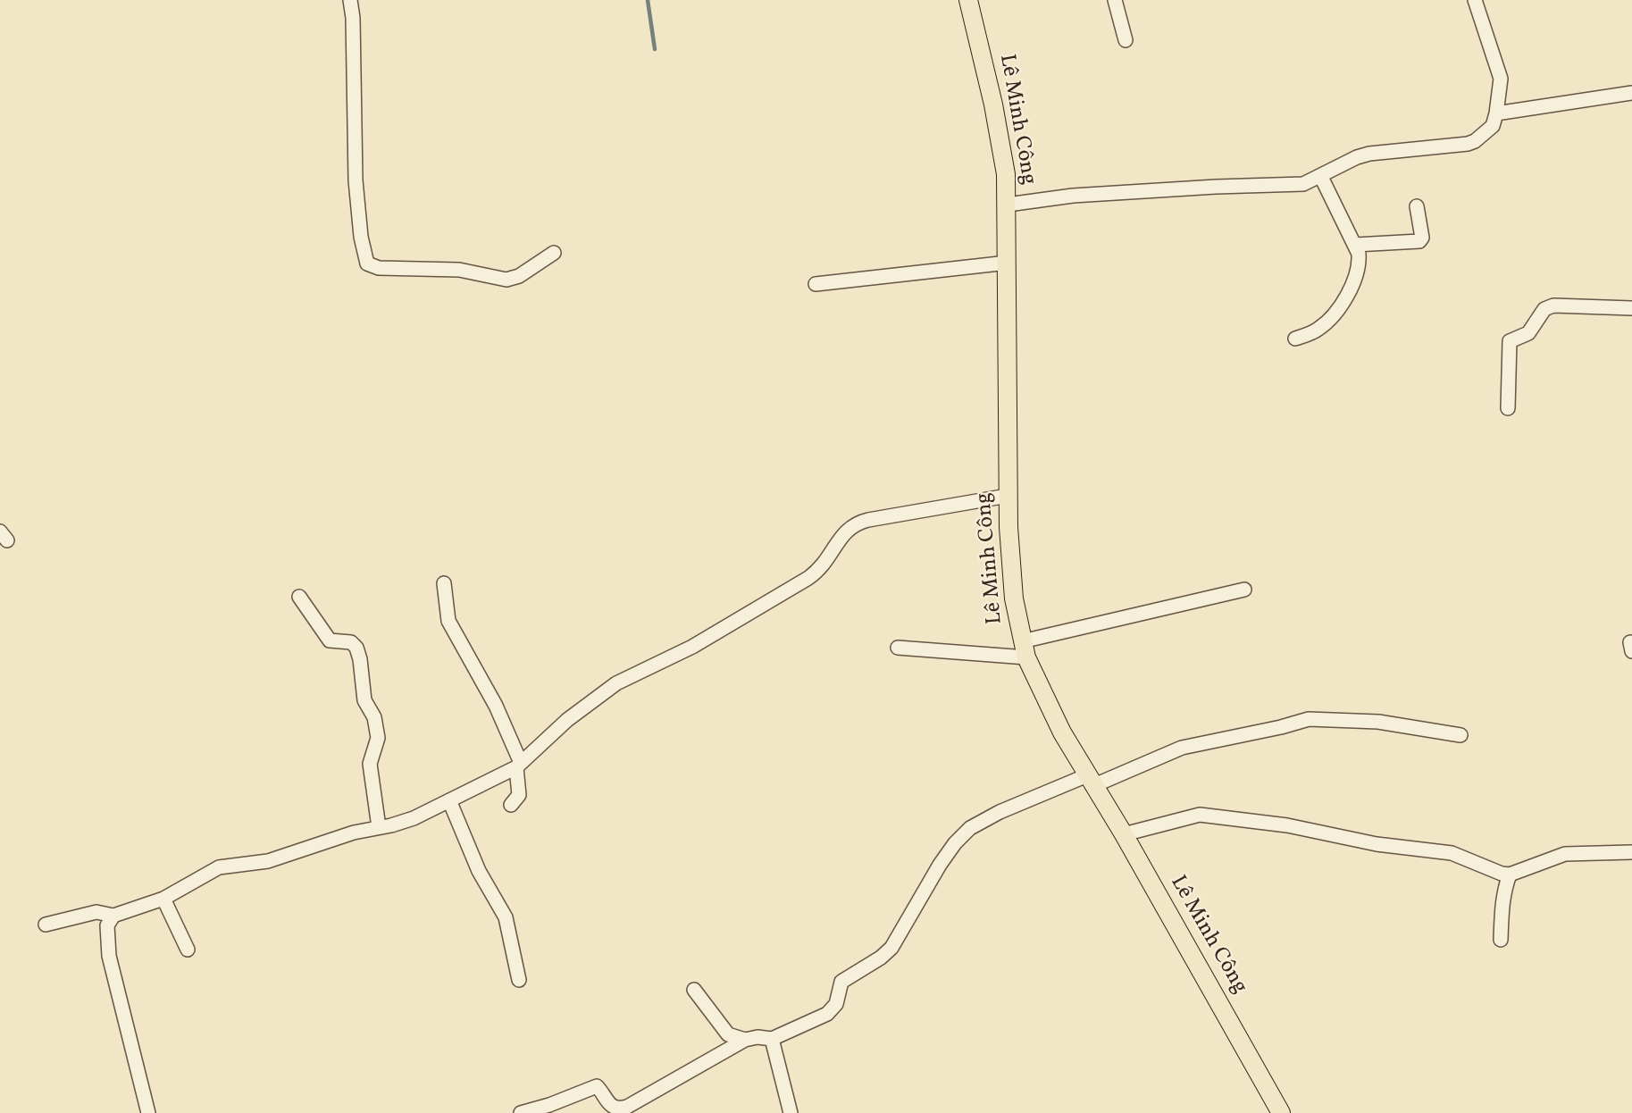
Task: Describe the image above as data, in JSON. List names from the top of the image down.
{
  "streets": {
    "main road": ["Lê Minh Công"]
  }
}
